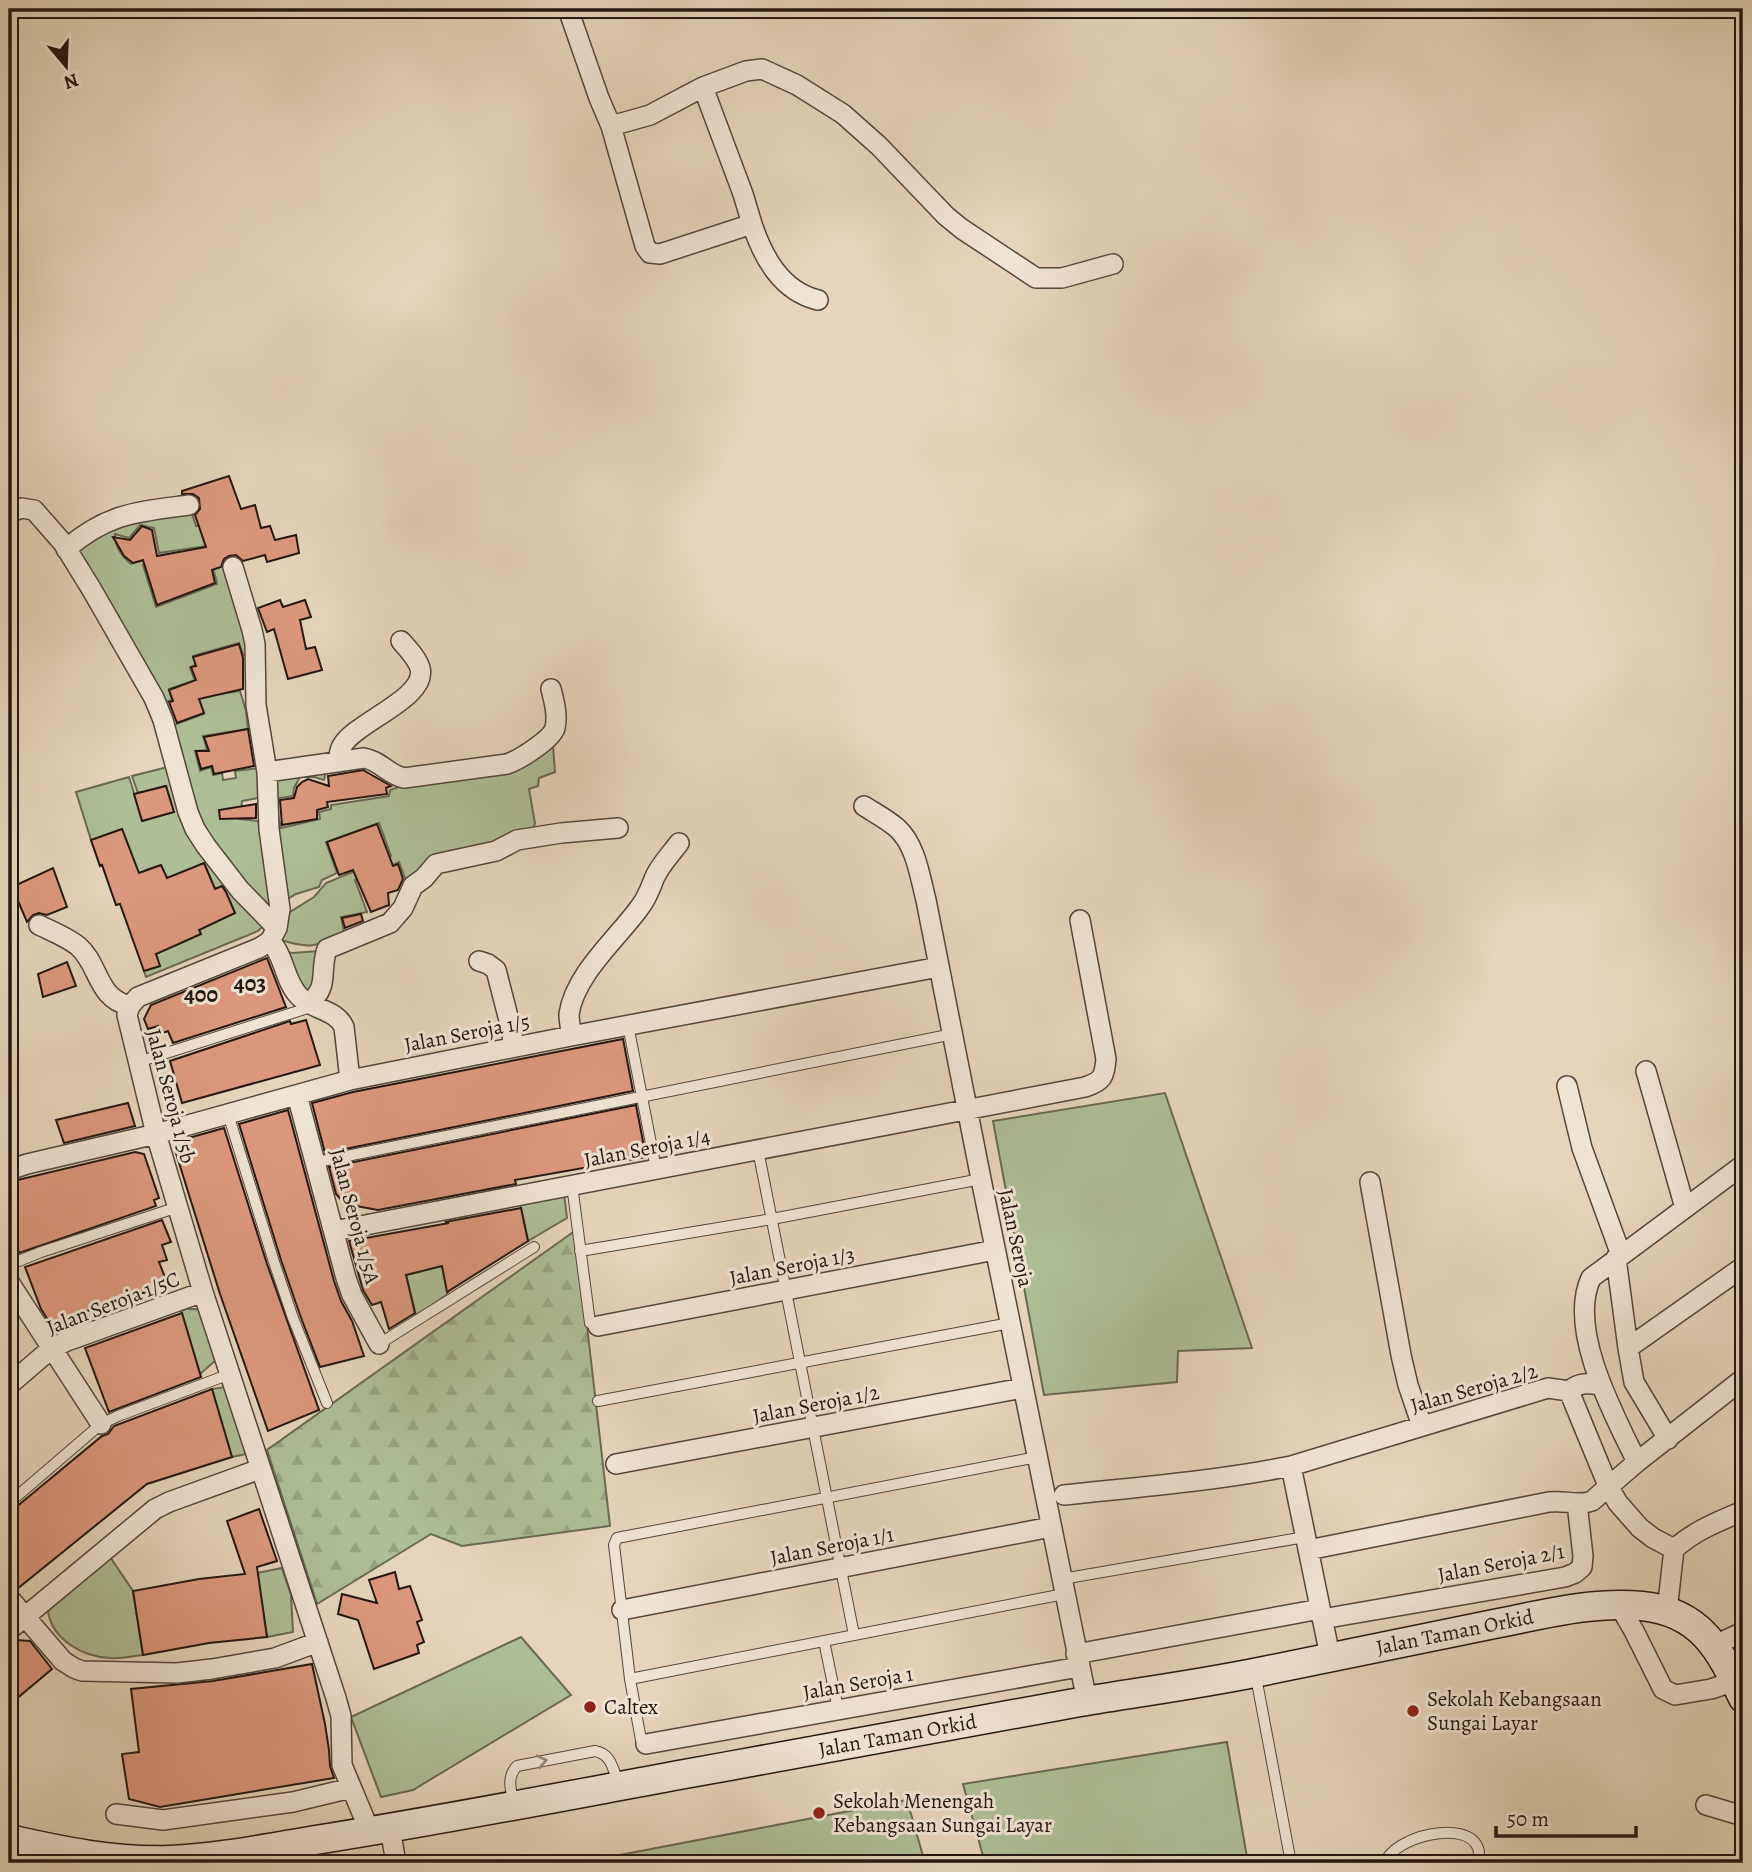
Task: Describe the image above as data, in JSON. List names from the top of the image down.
{
  "streets": {
    "main road": ["Jalan Taman Orkid"],
    "street": [
      "Jalan Seroja 1/5",
      "Jalan Seroja 1/5b",
      "Jalan Seroja 1/4",
      "Jalan Seroja 1/5A",
      "Jalan Seroja",
      "Jalan Seroja 1/3",
      "Jalan Seroja 1/5C",
      "Jalan Seroja 2/2",
      "Jalan Seroja 1/2",
      "Jalan Seroja 1/1",
      "Jalan Seroja 2/1",
      "Jalan Seroja 1"
    ]
  },
  "crossings": [
    ["Jalan Seroja 1/5", "Jalan Seroja 1/5b"],
    ["Jalan Seroja 1/5", "Jalan Seroja 1/5A"],
    ["Jalan Seroja 1/5", "Jalan Seroja"],
    ["Jalan Seroja 1/5b", "Jalan Seroja 1/5C"],
    ["Jalan Seroja 1/5b", "Jalan Taman Orkid"],
    ["Jalan Seroja 1/4", "Jalan Seroja 1/5A"],
    ["Jalan Seroja 1/4", "Jalan Seroja"],
    ["Jalan Seroja", "Jalan Seroja 1/3"],
    ["Jalan Seroja", "Jalan Seroja 1/2"],
    ["Jalan Seroja", "Jalan Seroja 1/1"],
    ["Jalan Seroja", "Jalan Seroja 2/1"],
    ["Jalan Seroja", "Jalan Taman Orkid"],
    ["Jalan Seroja", "Jalan Seroja 1"],
    ["Jalan Seroja 2/1", "Jalan Seroja 1"]
  ],
  "districts": ["403", "400"],
  "places": ["Caltex", "Sekolah Kebangsaan Sungai Layar", "Sekolah Menengah Kebangsaan Sungai Layar"],
  "scale_bar": "50 m",
  "north": "bottom"
}
